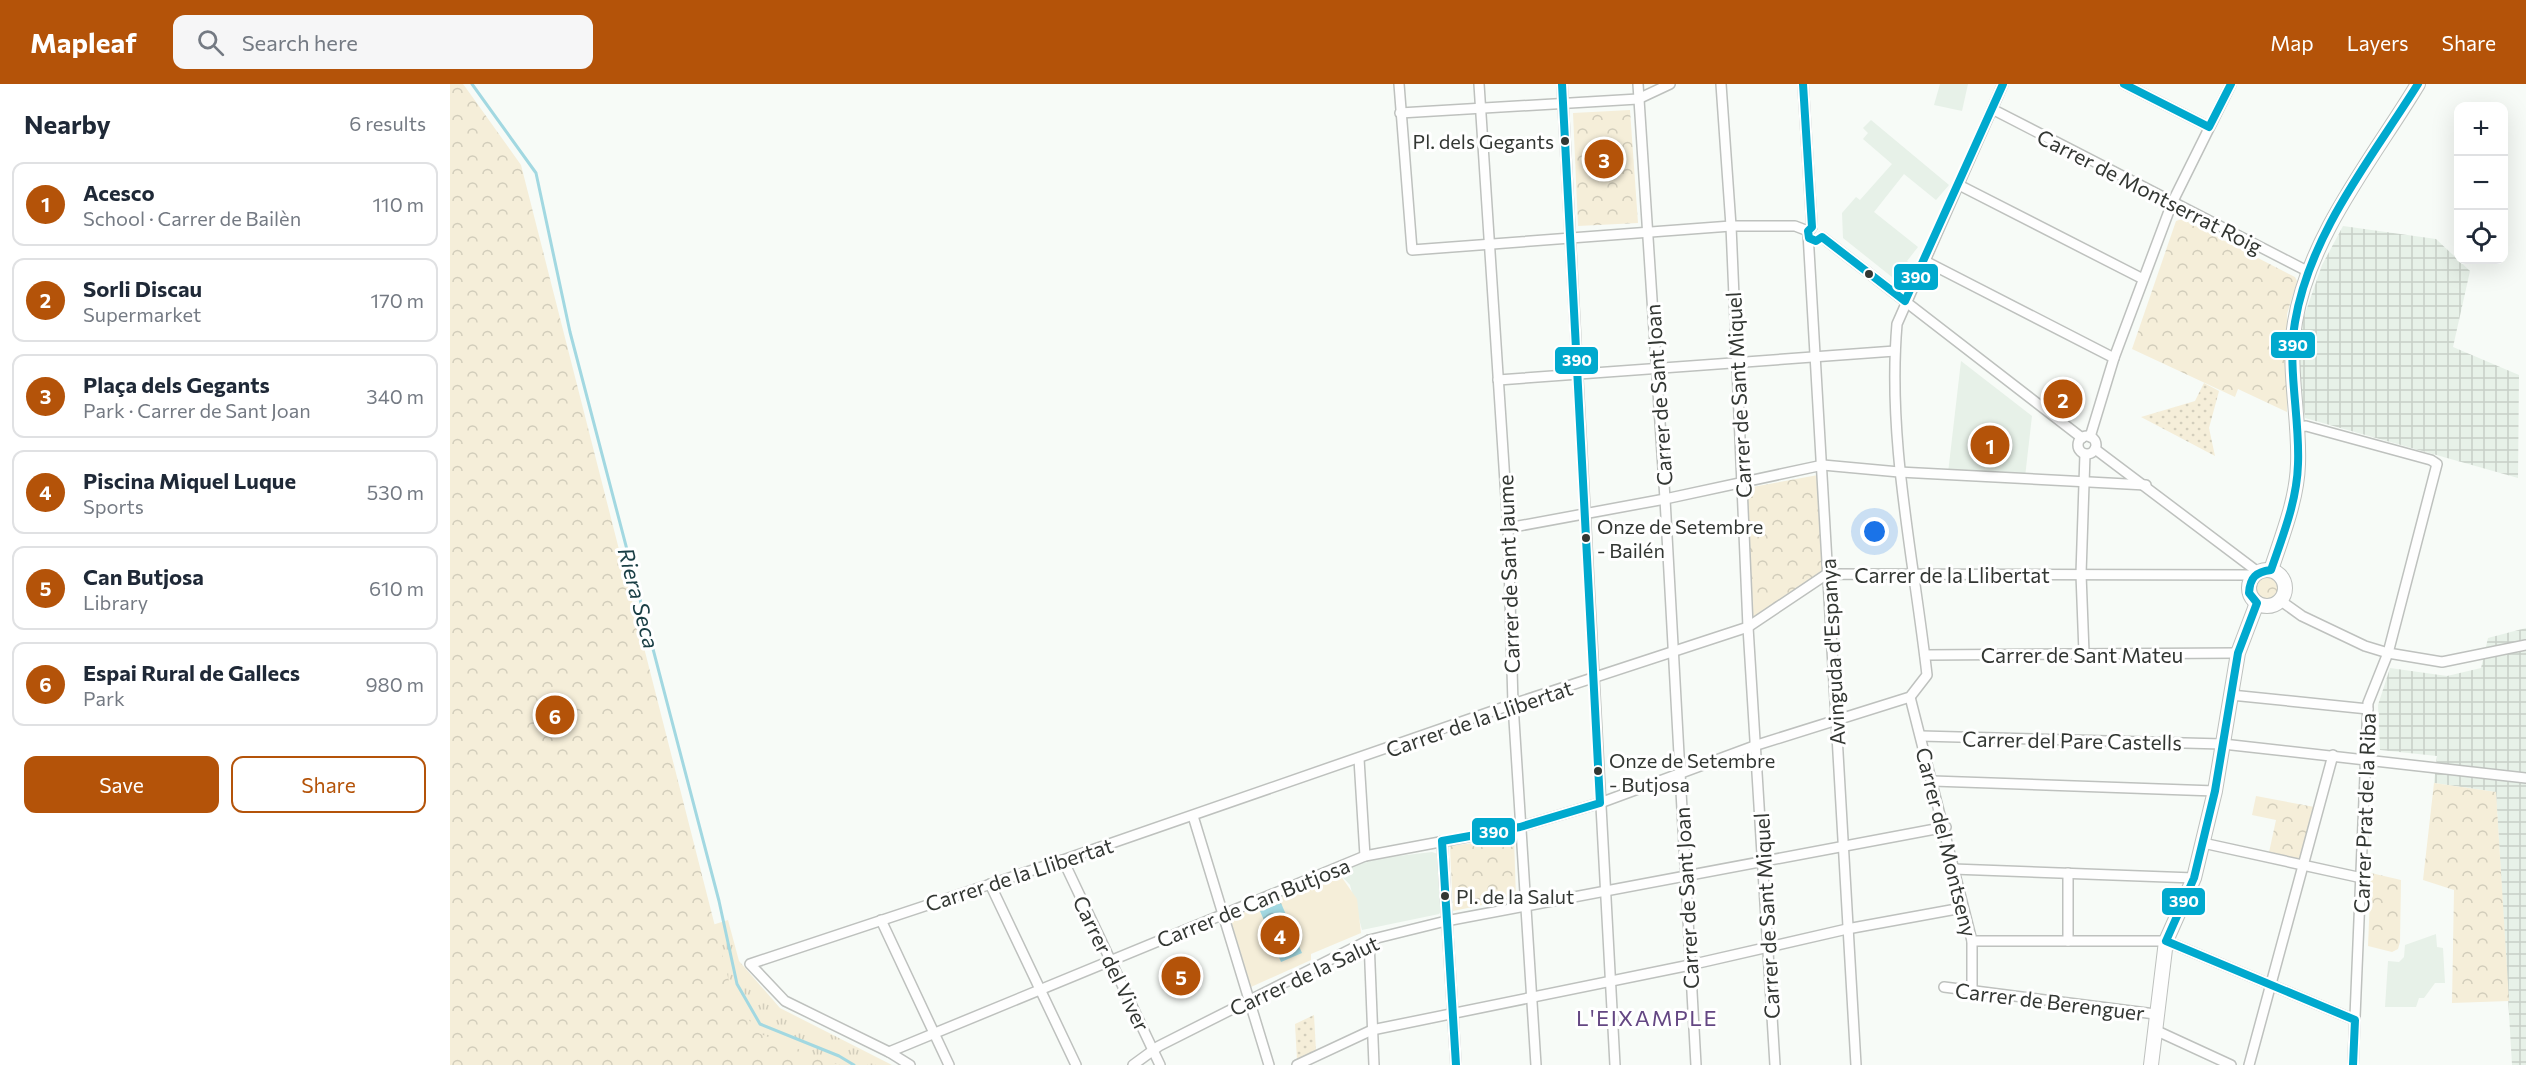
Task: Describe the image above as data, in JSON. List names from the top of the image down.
{
  "streets": {
    "street": [
      "Carrer de Montserrat Roig",
      "Carrer de Sant Joan",
      "Carrer de Sant Miquel",
      "Carrer de Sant Jaume",
      "Carrer de la Llibertat",
      "Avinguda d'Espanya",
      "Carrer de Sant Mateu",
      "Carrer del Pare Castells",
      "Carrer Prat de la Riba",
      "Carrer del Montseny",
      "Carrer de Can Butjosa",
      "Carrer del Viver",
      "Carrer de la Salut",
      "Carrer de Berenguer"
    ]
  },
  "crossings": [
    ["Carrer de Sant Joan", "Carrer de la Llibertat"],
    ["Carrer de Sant Joan", "Carrer de Can Butjosa"],
    ["Carrer de Sant Joan", "Carrer de la Salut"],
    ["Carrer de Sant Miquel", "Carrer de la Llibertat"],
    ["Carrer de Sant Miquel", "Carrer de Can Butjosa"],
    ["Carrer de Sant Miquel", "Carrer de la Salut"],
    ["Carrer de Sant Jaume", "Carrer de la Llibertat"],
    ["Carrer de Sant Jaume", "Carrer de Can Butjosa"],
    ["Carrer de Sant Jaume", "Carrer de la Salut"],
    ["Carrer de la Llibertat", "Avinguda d'Espanya"],
    ["Carrer de la Llibertat", "Carrer de Can Butjosa"],
    ["Carrer de la Llibertat", "Carrer del Viver"],
    ["Avinguda d'Espanya", "Carrer de Can Butjosa"],
    ["Avinguda d'Espanya", "Carrer de la Salut"],
    ["Carrer del Pare Castells", "Carrer Prat de la Riba"],
    ["Carrer del Pare Castells", "Carrer del Montseny"],
    ["Carrer del Montseny", "Carrer de Can Butjosa"],
    ["Carrer del Montseny", "Carrer de la Salut"],
    ["Carrer del Montseny", "Carrer de Berenguer"],
    ["Carrer de Can Butjosa", "Carrer del Viver"],
    ["Carrer del Viver", "Carrer de la Salut"]
  ],
  "districts": ["L'EIXAMPLE"],
  "water": ["Riera Seca"],
  "places": [
    "Pl. dels Gegants",
    "Onze de Setembre - Bailén",
    "Onze de Setembre - Butjosa",
    "Pl. de la Salut"
  ],
  "lines": ["transit line 390"],
  "page": {
    "header": "Mapleaf",
    "search": "Search here",
    "nav": ["Map", "Layers", "Share"],
    "heading": ["Nearby", "6 results"],
    "map_buttons": ["+", "−"],
    "pins": [
      "3",
      "2",
      "1",
      "6",
      "4",
      "5"
    ],
    "list": [
      {
        "mark": "1",
        "name": "Acesco",
        "note": "School · Carrer de Bailèn",
        "value": "110 m"
      },
      {
        "mark": "2",
        "name": "Sorli Discau",
        "note": "Supermarket",
        "value": "170 m"
      },
      {
        "mark": "3",
        "name": "Plaça dels Gegants",
        "note": "Park · Carrer de Sant Joan",
        "value": "340 m"
      },
      {
        "mark": "4",
        "name": "Piscina Miquel Luque",
        "note": "Sports",
        "value": "530 m"
      },
      {
        "mark": "5",
        "name": "Can Butjosa",
        "note": "Library",
        "value": "610 m"
      },
      {
        "mark": "6",
        "name": "Espai Rural de Gallecs",
        "note": "Park",
        "value": "980 m"
      }
    ],
    "buttons": ["Save", "Share"]
  }
}
